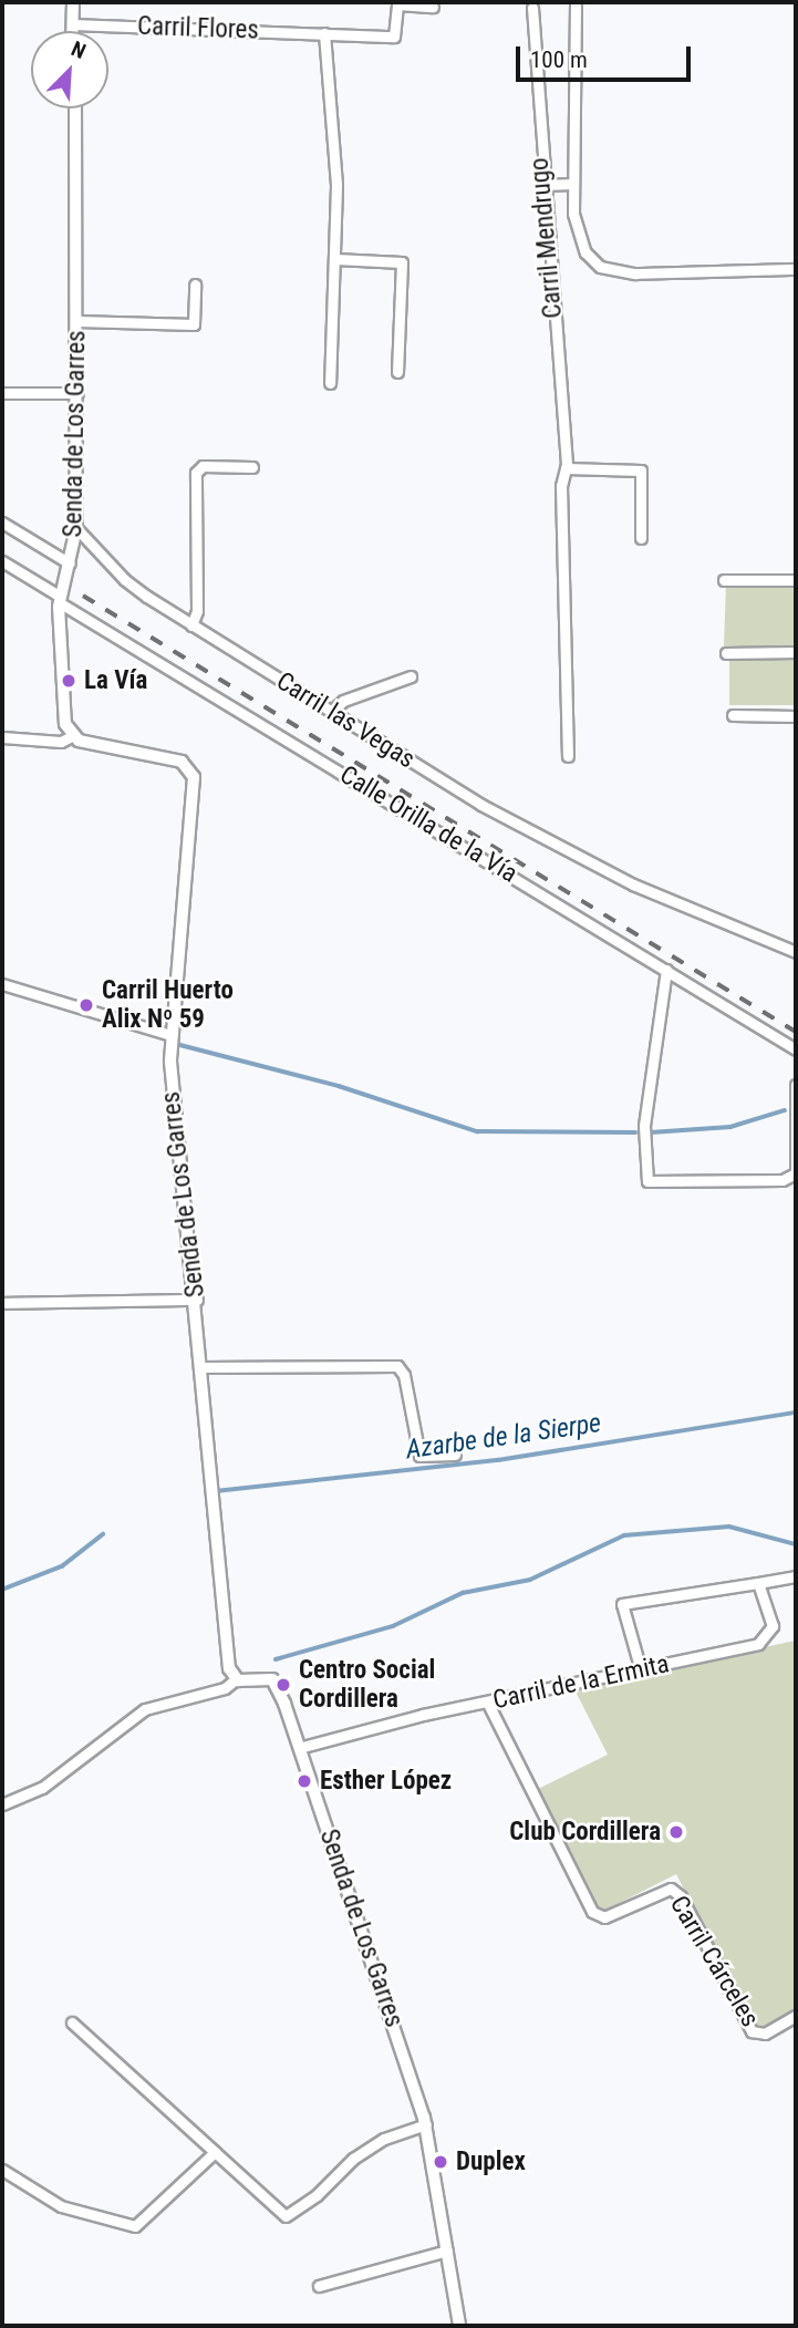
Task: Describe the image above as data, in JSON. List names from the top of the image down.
{
  "streets": {
    "street": [
      "Carril Flores",
      "Carril Mendrugo",
      "Senda de Los Garres",
      "Carril las Vegas",
      "Calle Orilla de la Vía",
      "Carril de la Ermita",
      "Carril Cárceles"
    ]
  },
  "crossings": [
    ["Senda de Los Garres", "Carril las Vegas"],
    ["Senda de Los Garres", "Calle Orilla de la Vía"],
    ["Senda de Los Garres", "Carril de la Ermita"],
    ["Carril de la Ermita", "Carril Cárceles"]
  ],
  "water": ["Azarbe de la Sierpe"],
  "places": [
    "La Vía",
    "Carril Huerto Alix Nº 59",
    "Centro Social Cordillera",
    "Esther López",
    "Club Cordillera",
    "Duplex"
  ],
  "scale_bar": "100 m",
  "north": "top right"
}
